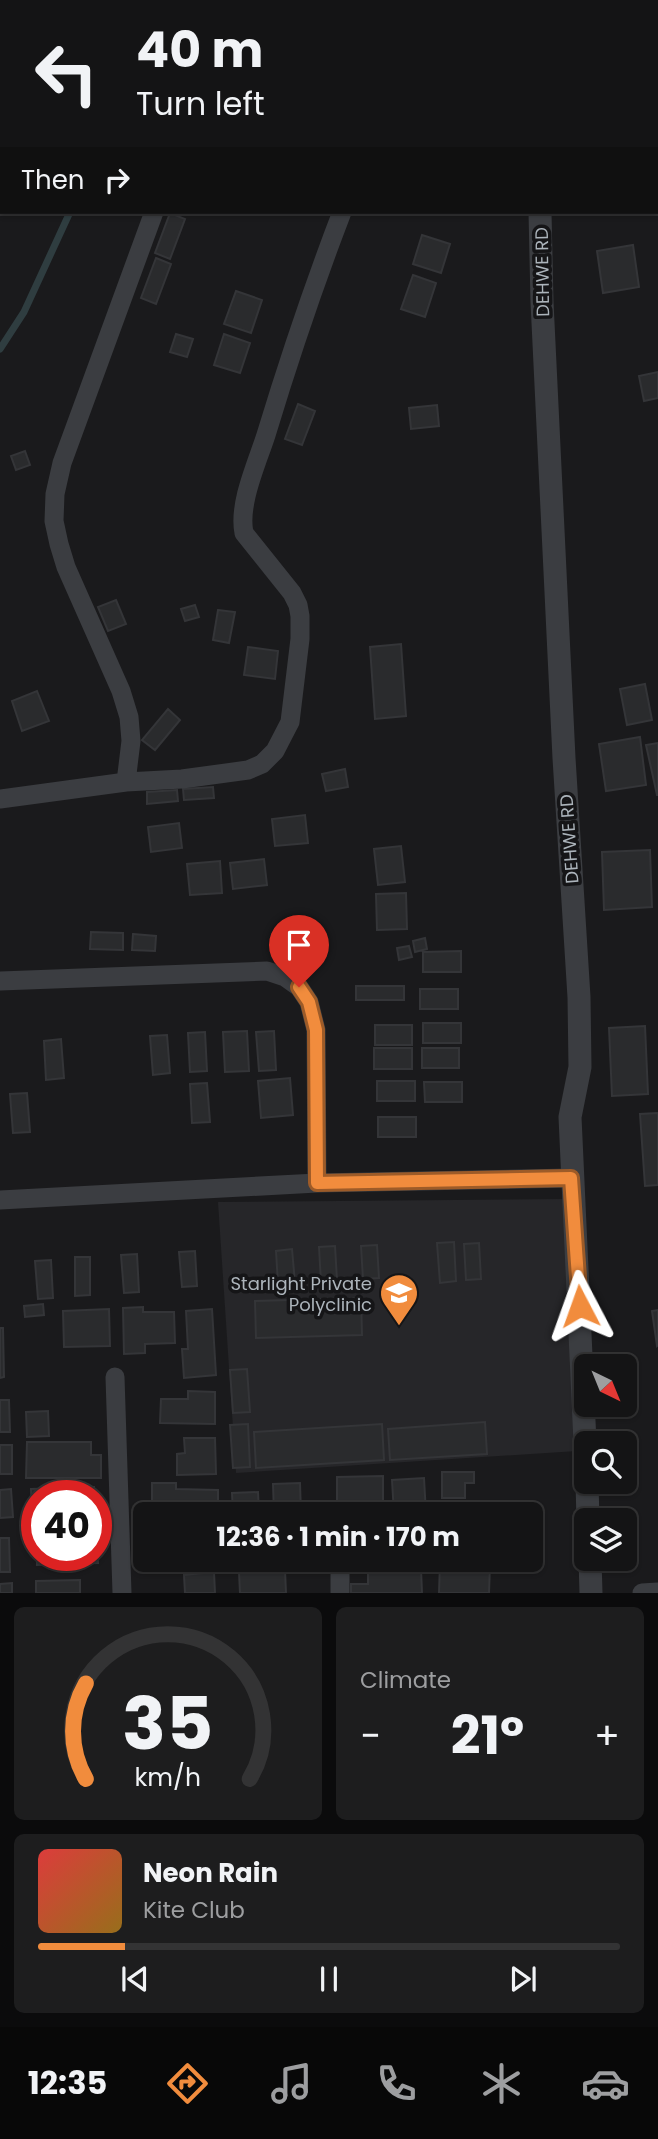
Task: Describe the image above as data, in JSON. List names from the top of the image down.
{
  "streets": {
    "street": ["DEHWE RD"]
  },
  "places": {
    "school or university": ["Starlight Private Polyclinic"]
  },
  "north": "bottom right",
  "page": {
    "turn": ["40 m", "Turn left"],
    "then": "Then",
    "limit": "40",
    "trip": "12:36 · 1 min · 170 m",
    "tile": "Climate",
    "heat": ["−", "21°", "+"],
    "song": ["Neon Rain", "Kite Club"],
    "tabs": "12:35",
    "gauge": ["35", "km/h"]
  }
}
